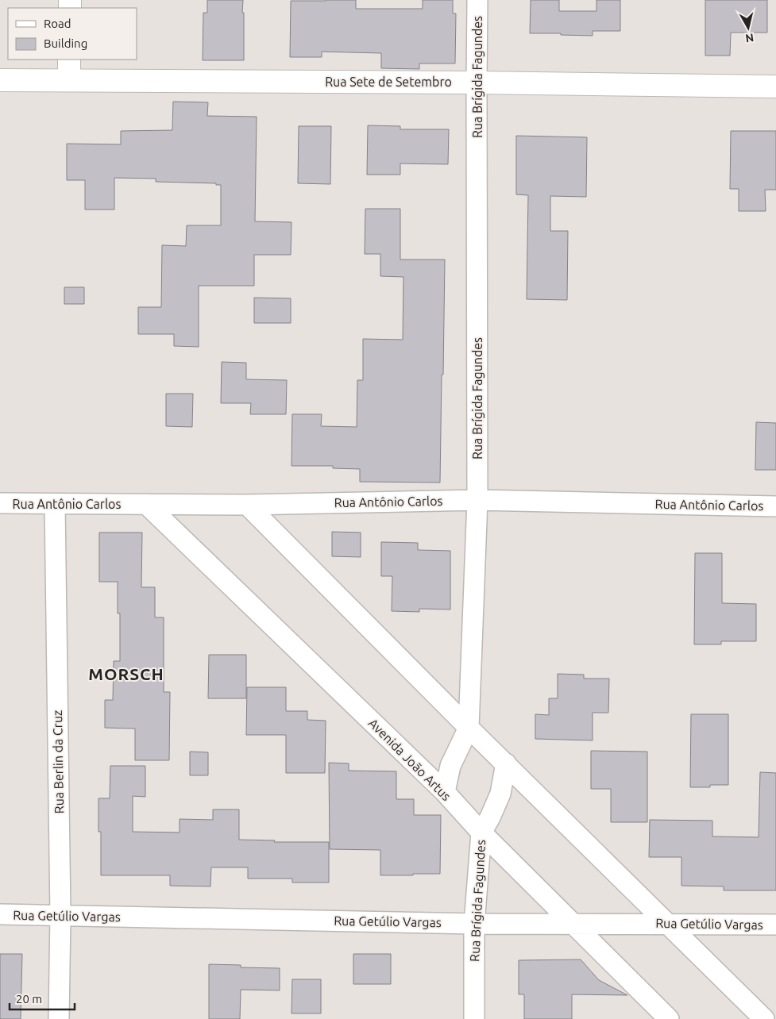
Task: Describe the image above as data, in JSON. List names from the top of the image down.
{
  "streets": {
    "main road": ["Rua Sete de Setembro"],
    "street": [
      "Rua Brígida Fagundes",
      "Rua Antônio Carlos",
      "Avenida João Artus",
      "Rua Berlin da Cruz",
      "Rua Getúlio Vargas"
    ]
  },
  "crossings": [
    ["Rua Brígida Fagundes", "Rua Sete de Setembro"],
    ["Rua Brígida Fagundes", "Rua Antônio Carlos"],
    ["Rua Brígida Fagundes", "Avenida João Artus"],
    ["Rua Brígida Fagundes", "Rua Getúlio Vargas"],
    ["Rua Antônio Carlos", "Avenida João Artus"],
    ["Rua Antônio Carlos", "Rua Berlin da Cruz"],
    ["Avenida João Artus", "Rua Getúlio Vargas"],
    ["Rua Berlin da Cruz", "Rua Getúlio Vargas"]
  ],
  "districts": ["MORSCH"],
  "legend": ["Road", "Building"],
  "scale_bar": "20 m",
  "north": "bottom"
}
